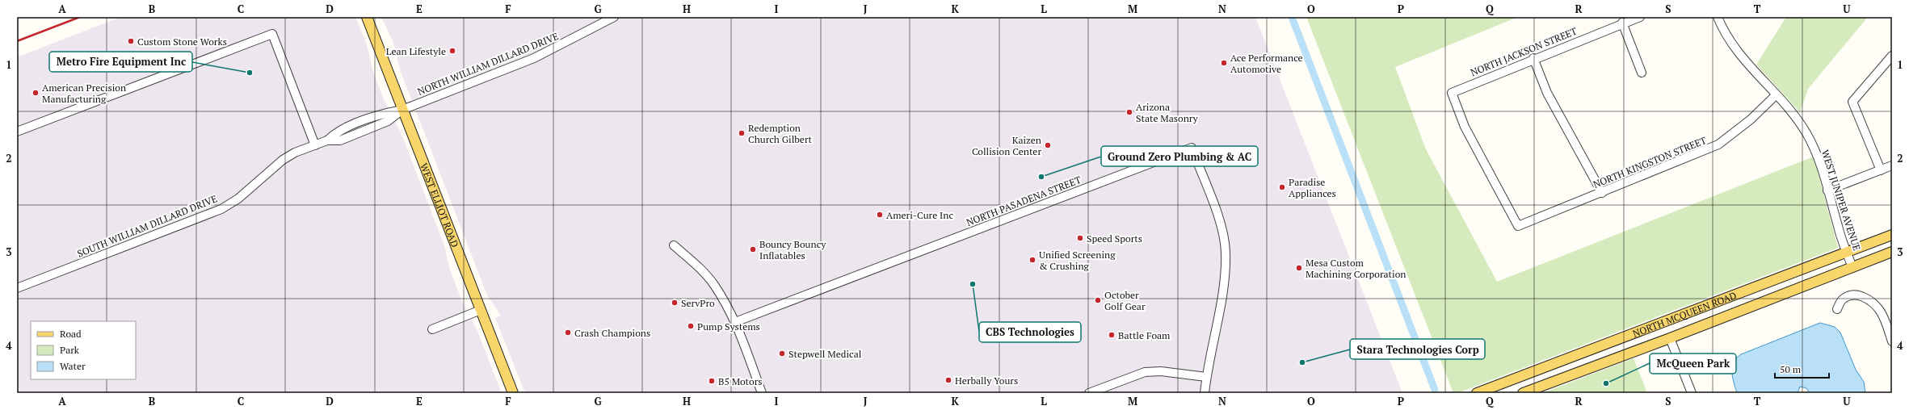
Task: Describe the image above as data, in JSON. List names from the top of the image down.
{
  "streets": {
    "main road": ["WEST ELLIOT ROAD", "NORTH MCQUEEN ROAD"],
    "street": [
      "NORTH JACKSON STREET",
      "NORTH WILLIAM DILLARD DRIVE",
      "NORTH KINGSTON STREET",
      "WEST JUNIPER AVENUE",
      "NORTH PASADENA STREET",
      "SOUTH WILLIAM DILLARD DRIVE"
    ]
  },
  "crossings": [
    ["NORTH JACKSON STREET", "NORTH KINGSTON STREET"],
    ["NORTH WILLIAM DILLARD DRIVE", "WEST ELLIOT ROAD"],
    ["NORTH WILLIAM DILLARD DRIVE", "SOUTH WILLIAM DILLARD DRIVE"],
    ["NORTH KINGSTON STREET", "WEST JUNIPER AVENUE"],
    ["WEST JUNIPER AVENUE", "NORTH MCQUEEN ROAD"],
    ["WEST ELLIOT ROAD", "SOUTH WILLIAM DILLARD DRIVE"]
  ],
  "places": [
    "Custom Stone Works",
    "Lean Lifestyle",
    "Ace Performance Automotive",
    "Metro Fire Equipment Inc",
    "American Precision Manufacturing",
    "Arizona State Masonry",
    "Redemption Church Gilbert",
    "Kaizen Collision Center",
    "Ground Zero Plumbing & AC",
    "Paradise Appliances",
    "Ameri-Cure Inc",
    "Speed Sports",
    "Bouncy Bouncy Inflatables",
    "Unified Screening & Crushing",
    "Mesa Custom Machining Corporation",
    "CBS Technologies",
    "October Golf Gear",
    "ServPro",
    "Pump Systems",
    "Crash Champions",
    "Battle Foam",
    "Stepwell Medical",
    "Stara Technologies Corp",
    "Herbally Yours",
    "B5 Motors",
    "McQueen Park"
  ],
  "legend": ["Road", "Park", "Water"],
  "scale_bar": "50 m",
  "grid": {
    "columns": [
      "A",
      "B",
      "C",
      "D",
      "E",
      "F",
      "G",
      "H",
      "I",
      "J",
      "K",
      "L",
      "M",
      "N",
      "O",
      "P",
      "Q",
      "R",
      "S",
      "T",
      "U"
    ],
    "rows": [
      "1",
      "2",
      "3",
      "4"
    ]
  }
}
